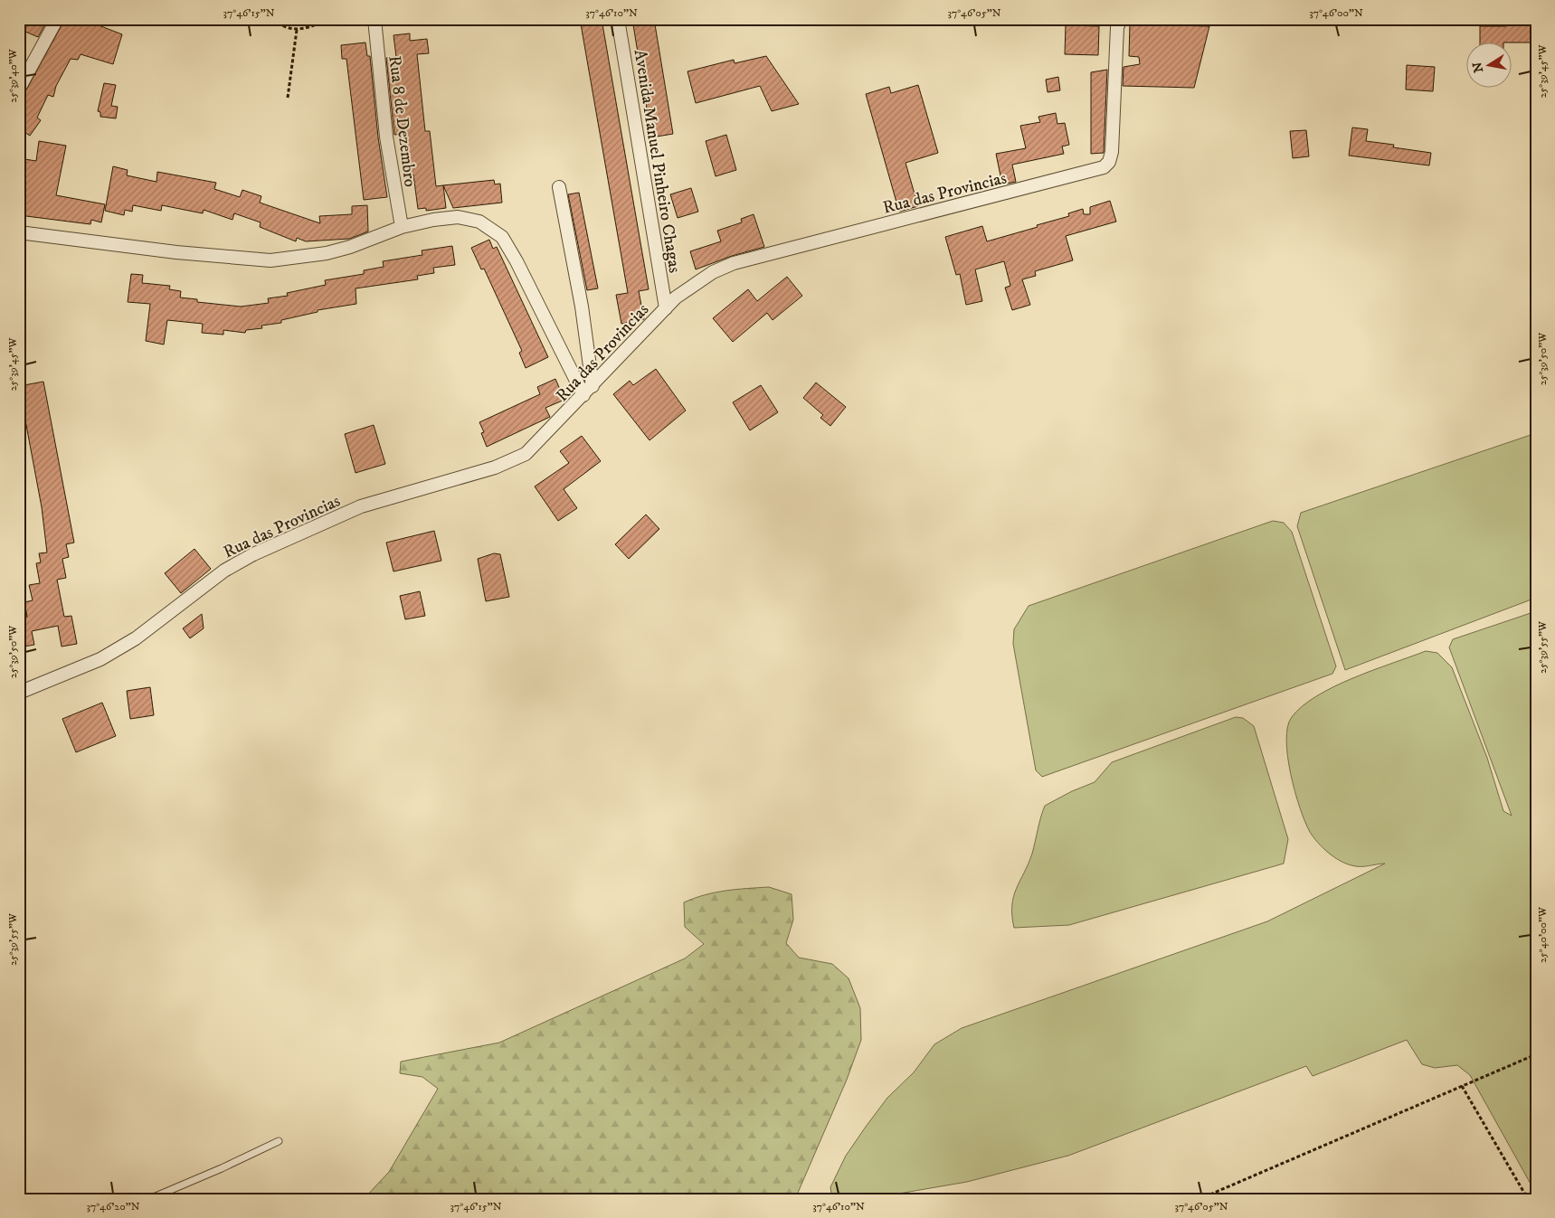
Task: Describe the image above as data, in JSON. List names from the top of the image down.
{
  "streets": {
    "street": ["Rua 8 de Dezembro", "Avenida Manuel Pinheiro Chagas", "Rua das Provincias"]
  },
  "crossings": [
    ["Avenida Manuel Pinheiro Chagas", "Rua das Provincias"]
  ],
  "north": "left",
  "coordinates": [
    "37°46'15\"N",
    "37°46'10\"N",
    "37°46'05\"N",
    "37°46'00\"N",
    "25°39'45\"W",
    "25°39'40\"W",
    "25°39'50\"W",
    "25°39'55\"W",
    "25°40'00\"W",
    "37°46'20\"N"
  ]
}
